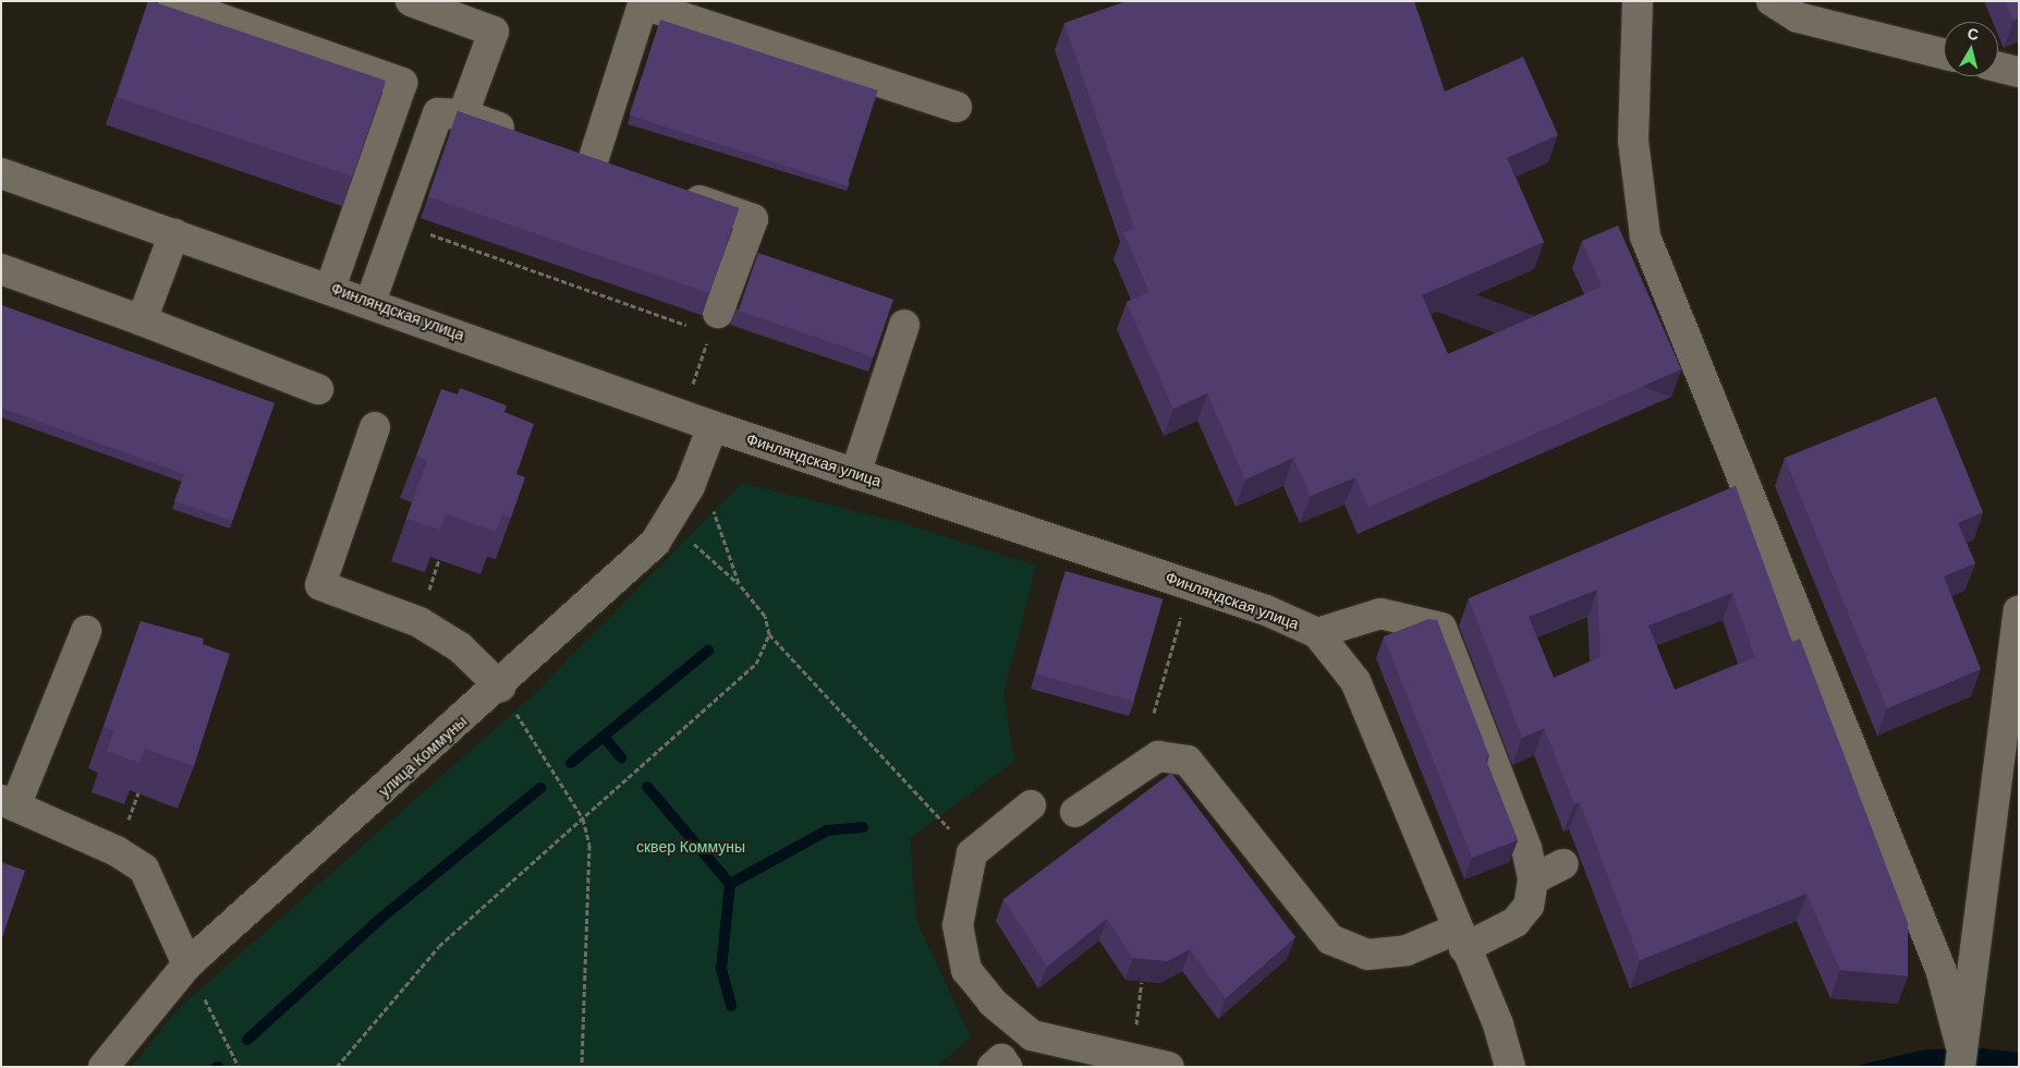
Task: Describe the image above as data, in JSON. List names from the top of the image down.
{
  "streets": {
    "street": ["Финляндская улица", "улица Коммуны"]
  },
  "crossings": [
    ["Финляндская улица", "улица Коммуны"]
  ],
  "parks": ["сквер Коммуны"],
  "north": "top"
}
